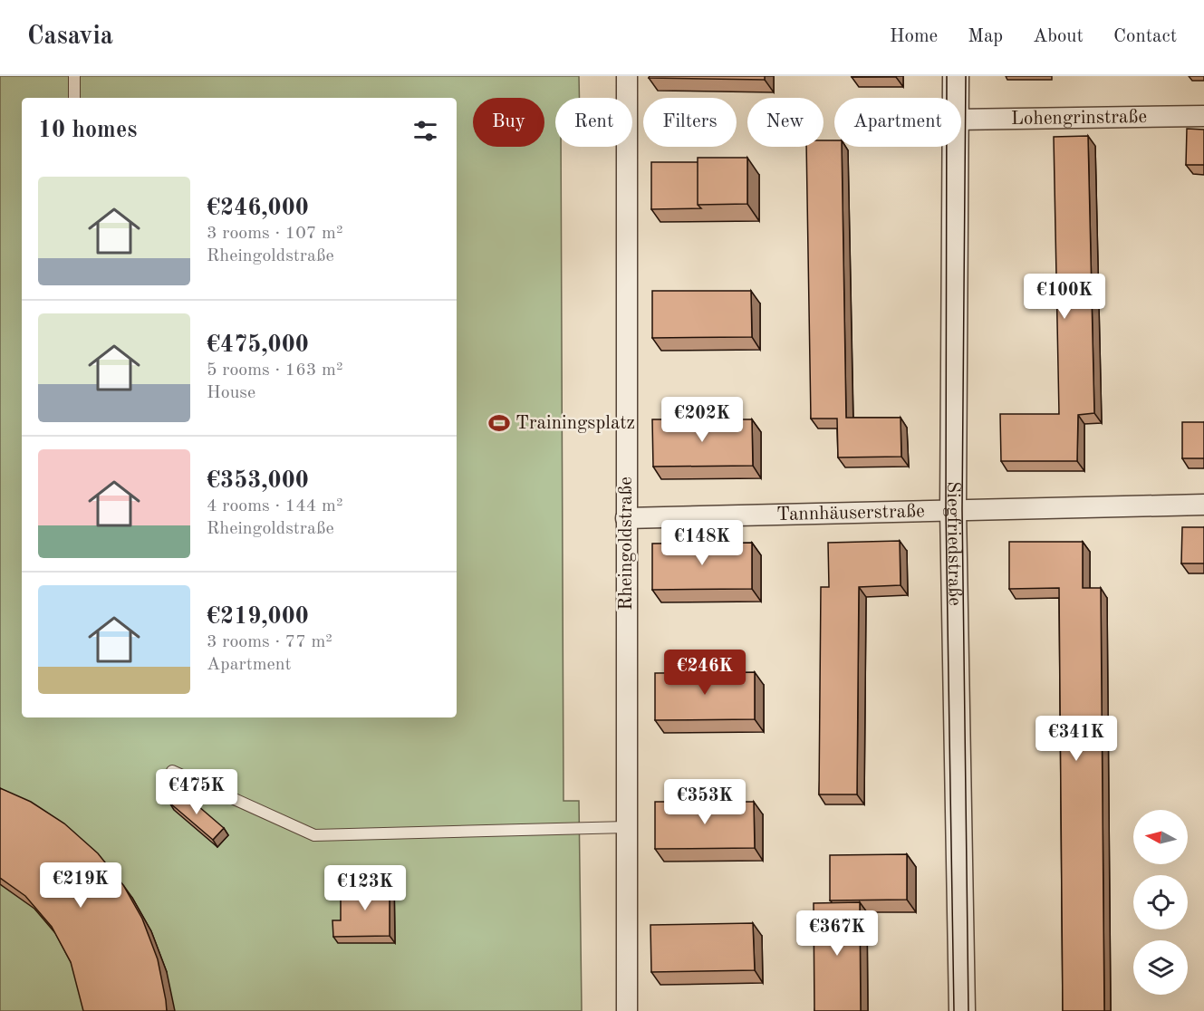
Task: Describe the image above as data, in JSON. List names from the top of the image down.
{
  "streets": {
    "street": [
      "Lohengrinstraße",
      "Tannhäuserstraße",
      "Rheingoldstraße",
      "Siegfriedstraße"
    ]
  },
  "crossings": [
    ["Tannhäuserstraße", "Rheingoldstraße"],
    ["Tannhäuserstraße", "Siegfriedstraße"]
  ],
  "places": {
    "sports": ["Trainingsplatz"]
  },
  "north": "left",
  "page": {
    "header": "Casavia",
    "nav": [
      "Home",
      "Map",
      "About",
      "Contact"
    ],
    "chip": [
      "Buy",
      "Rent",
      "Filters",
      "New",
      "Apartment"
    ],
    "heading": "10 homes",
    "list": [
      {
        "name": "€246,000",
        "note": "3 rooms · 107 m² · Rheingoldstraße"
      },
      {
        "name": "€475,000",
        "note": "5 rooms · 163 m² · House"
      },
      {
        "name": "€353,000",
        "note": "4 rooms · 144 m² · Rheingoldstraße"
      },
      {
        "name": "€219,000",
        "note": "3 rooms · 77 m² · Apartment"
      }
    ],
    "price": [
      "€100K",
      "€202K",
      "€148K",
      "€246K",
      "€341K",
      "€475K",
      "€353K",
      "€219K",
      "€123K",
      "€367K"
    ]
  }
}
